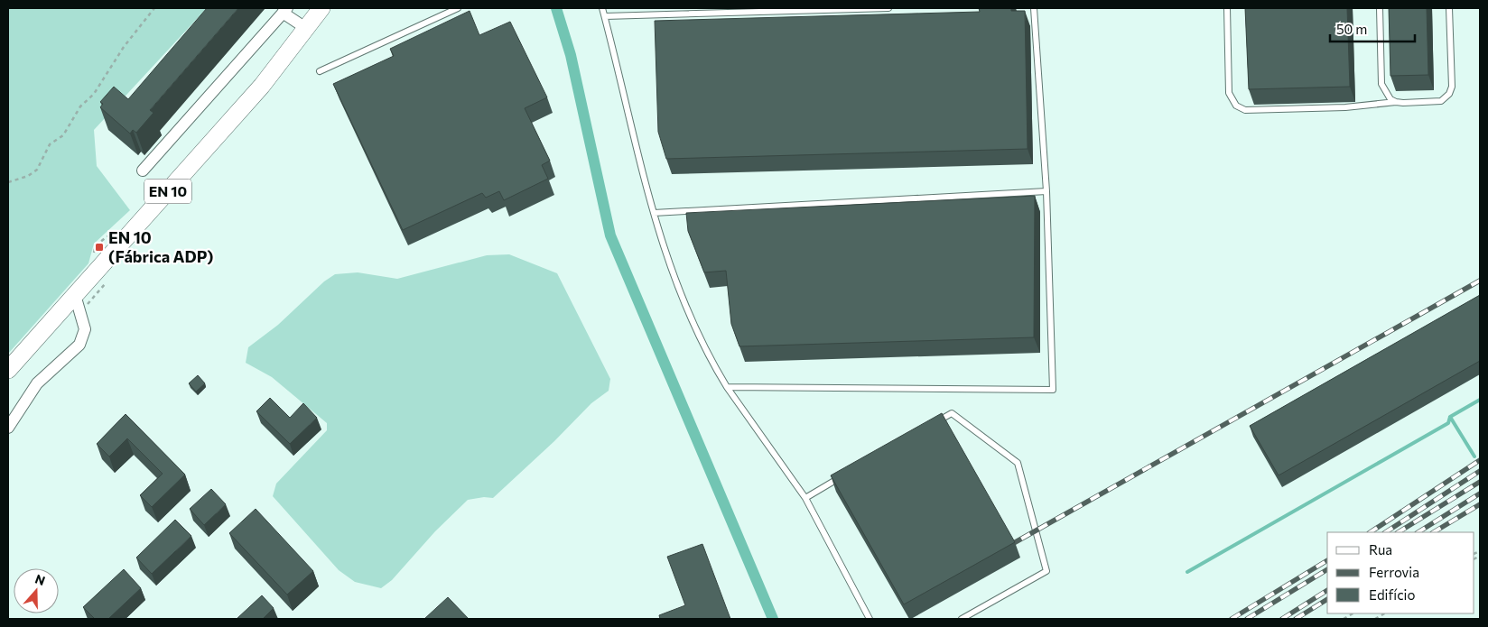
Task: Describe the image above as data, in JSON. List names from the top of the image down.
{
  "streets": {
    "main road": ["EN 10"]
  },
  "places": {
    "transit": ["EN 10 (Fábrica ADP)"]
  },
  "legend": ["Rua", "Ferrovia", "Edifício"],
  "scale_bar": "50 m",
  "north": "top"
}
